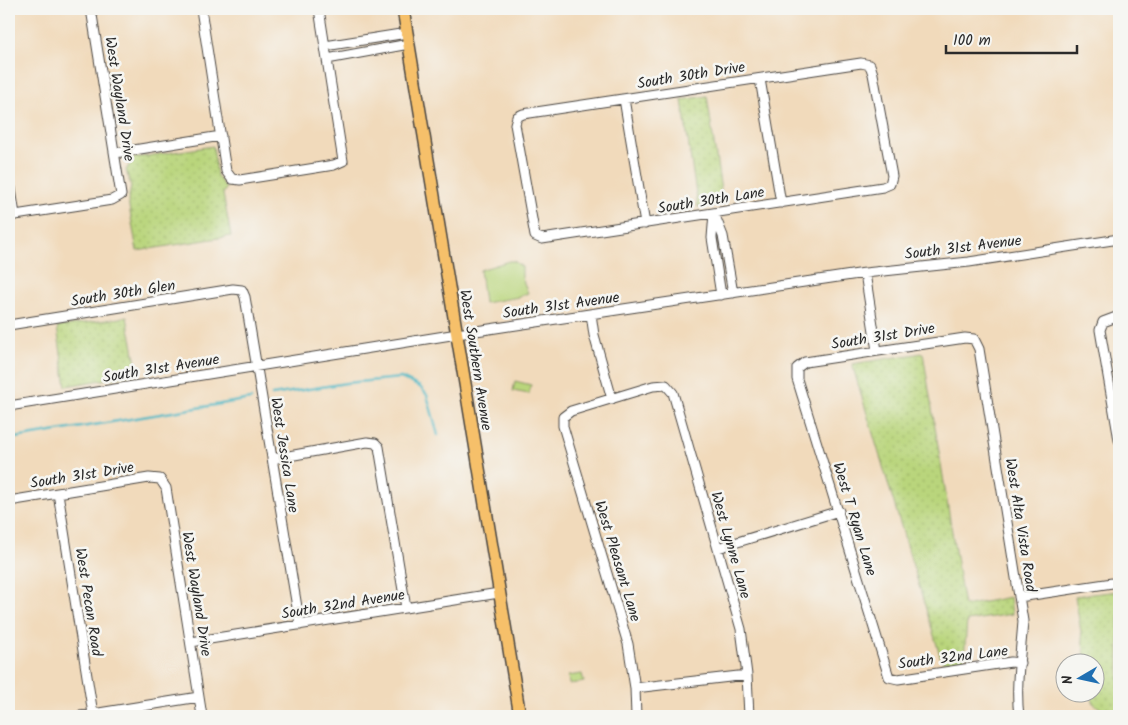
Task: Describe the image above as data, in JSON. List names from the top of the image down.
{
  "streets": {
    "main road": ["West Southern Avenue"],
    "street": [
      "South 30th Drive",
      "West Wayland Drive",
      "South 30th Lane",
      "South 31st Avenue",
      "South 30th Glen",
      "South 31st Drive",
      "West Jessica Lane",
      "West T Ryan Lane",
      "West Alta Vista Road",
      "West Lynne Lane",
      "West Pleasant Lane",
      "West Pecan Road",
      "South 32nd Avenue",
      "South 32nd Lane"
    ]
  },
  "crossings": [
    ["South 30th Drive", "South 30th Lane"],
    ["West Wayland Drive", "South 31st Drive"],
    ["West Wayland Drive", "South 32nd Avenue"],
    ["South 31st Avenue", "West Southern Avenue"],
    ["South 31st Avenue", "West Jessica Lane"],
    ["South 30th Glen", "West Jessica Lane"],
    ["South 31st Drive", "West T Ryan Lane"],
    ["South 31st Drive", "West Alta Vista Road"],
    ["South 31st Drive", "West Pecan Road"],
    ["West Southern Avenue", "South 32nd Avenue"],
    ["West Jessica Lane", "South 32nd Avenue"],
    ["West T Ryan Lane", "South 32nd Lane"],
    ["West Alta Vista Road", "South 32nd Lane"],
    ["West Lynne Lane", "West Pleasant Lane"]
  ],
  "scale_bar": "100 m",
  "north": "left"
}
